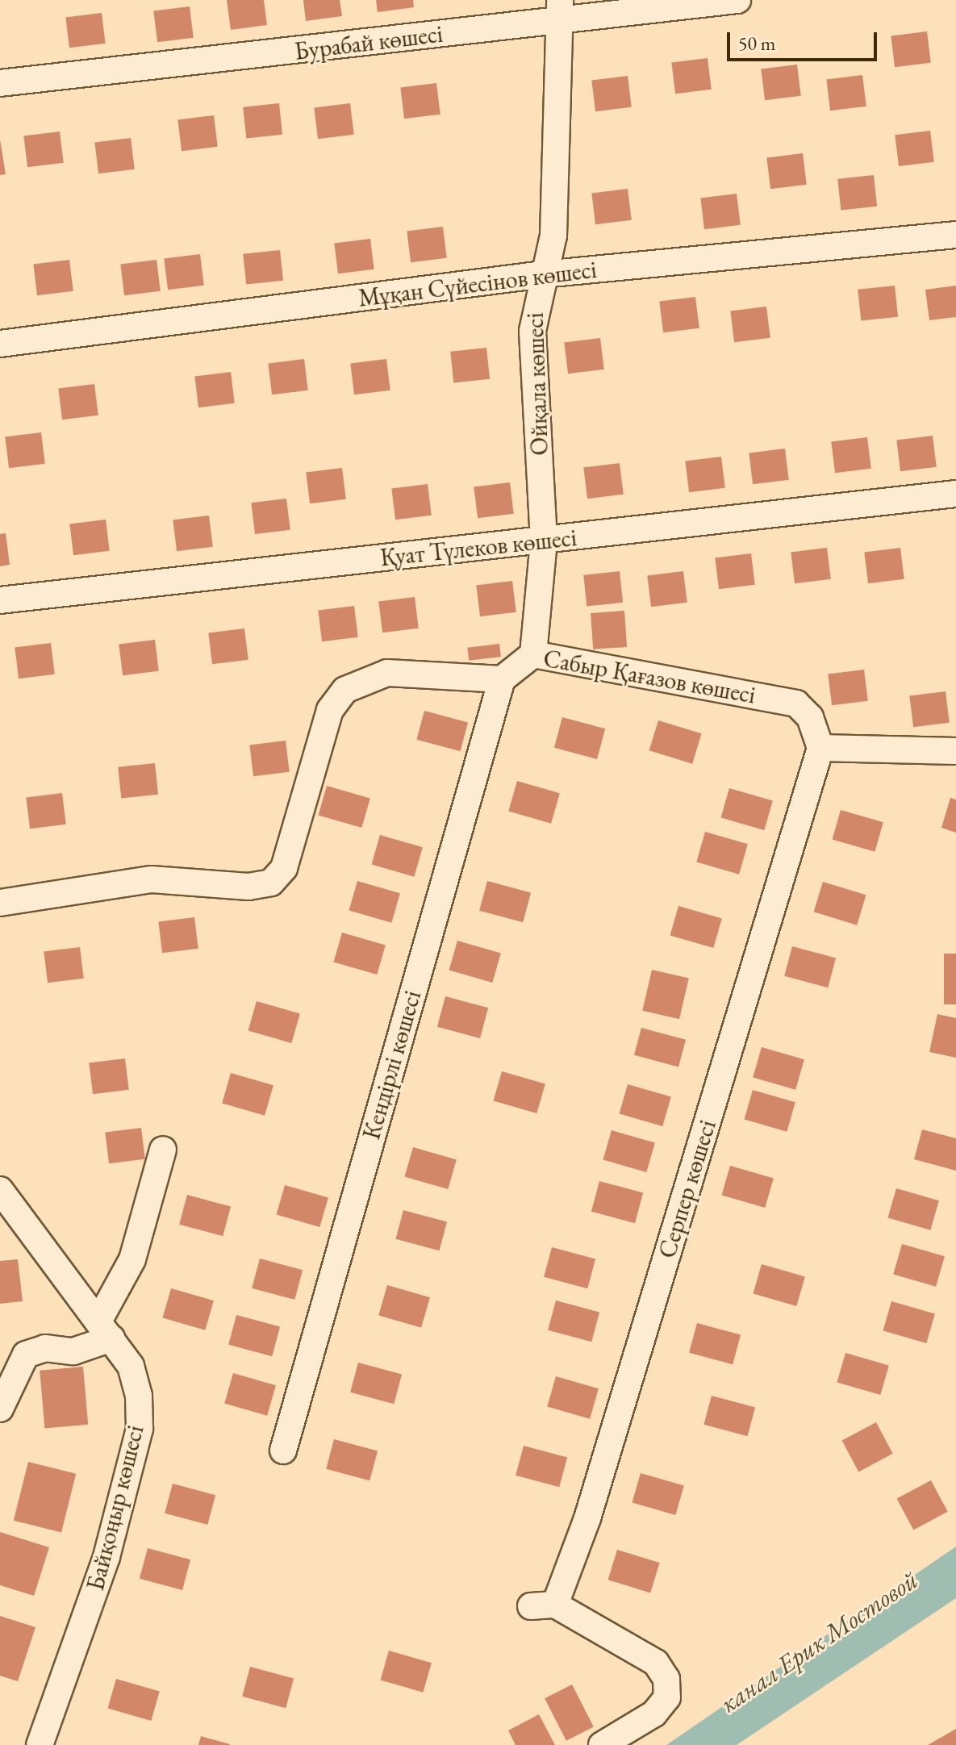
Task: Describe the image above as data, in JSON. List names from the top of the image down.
{
  "streets": {
    "street": [
      "Бурабай көшесi",
      "Мұқан Сүйесінов көшесі",
      "Ойқала көшесі",
      "Қуат Түлеков көшесі",
      "Сабыр Қағазов көшесі",
      "Кендірлі көшесі",
      "Серпер көшесі",
      "Байқоңыр көшесi"
    ]
  },
  "crossings": [
    ["Бурабай көшесi", "Ойқала көшесі"],
    ["Мұқан Сүйесінов көшесі", "Ойқала көшесі"],
    ["Ойқала көшесі", "Қуат Түлеков көшесі"],
    ["Ойқала көшесі", "Сабыр Қағазов көшесі"],
    ["Сабыр Қағазов көшесі", "Кендірлі көшесі"],
    ["Сабыр Қағазов көшесі", "Серпер көшесі"]
  ],
  "water": ["канал Ерик Мостовой"],
  "scale_bar": "50 m"
}
